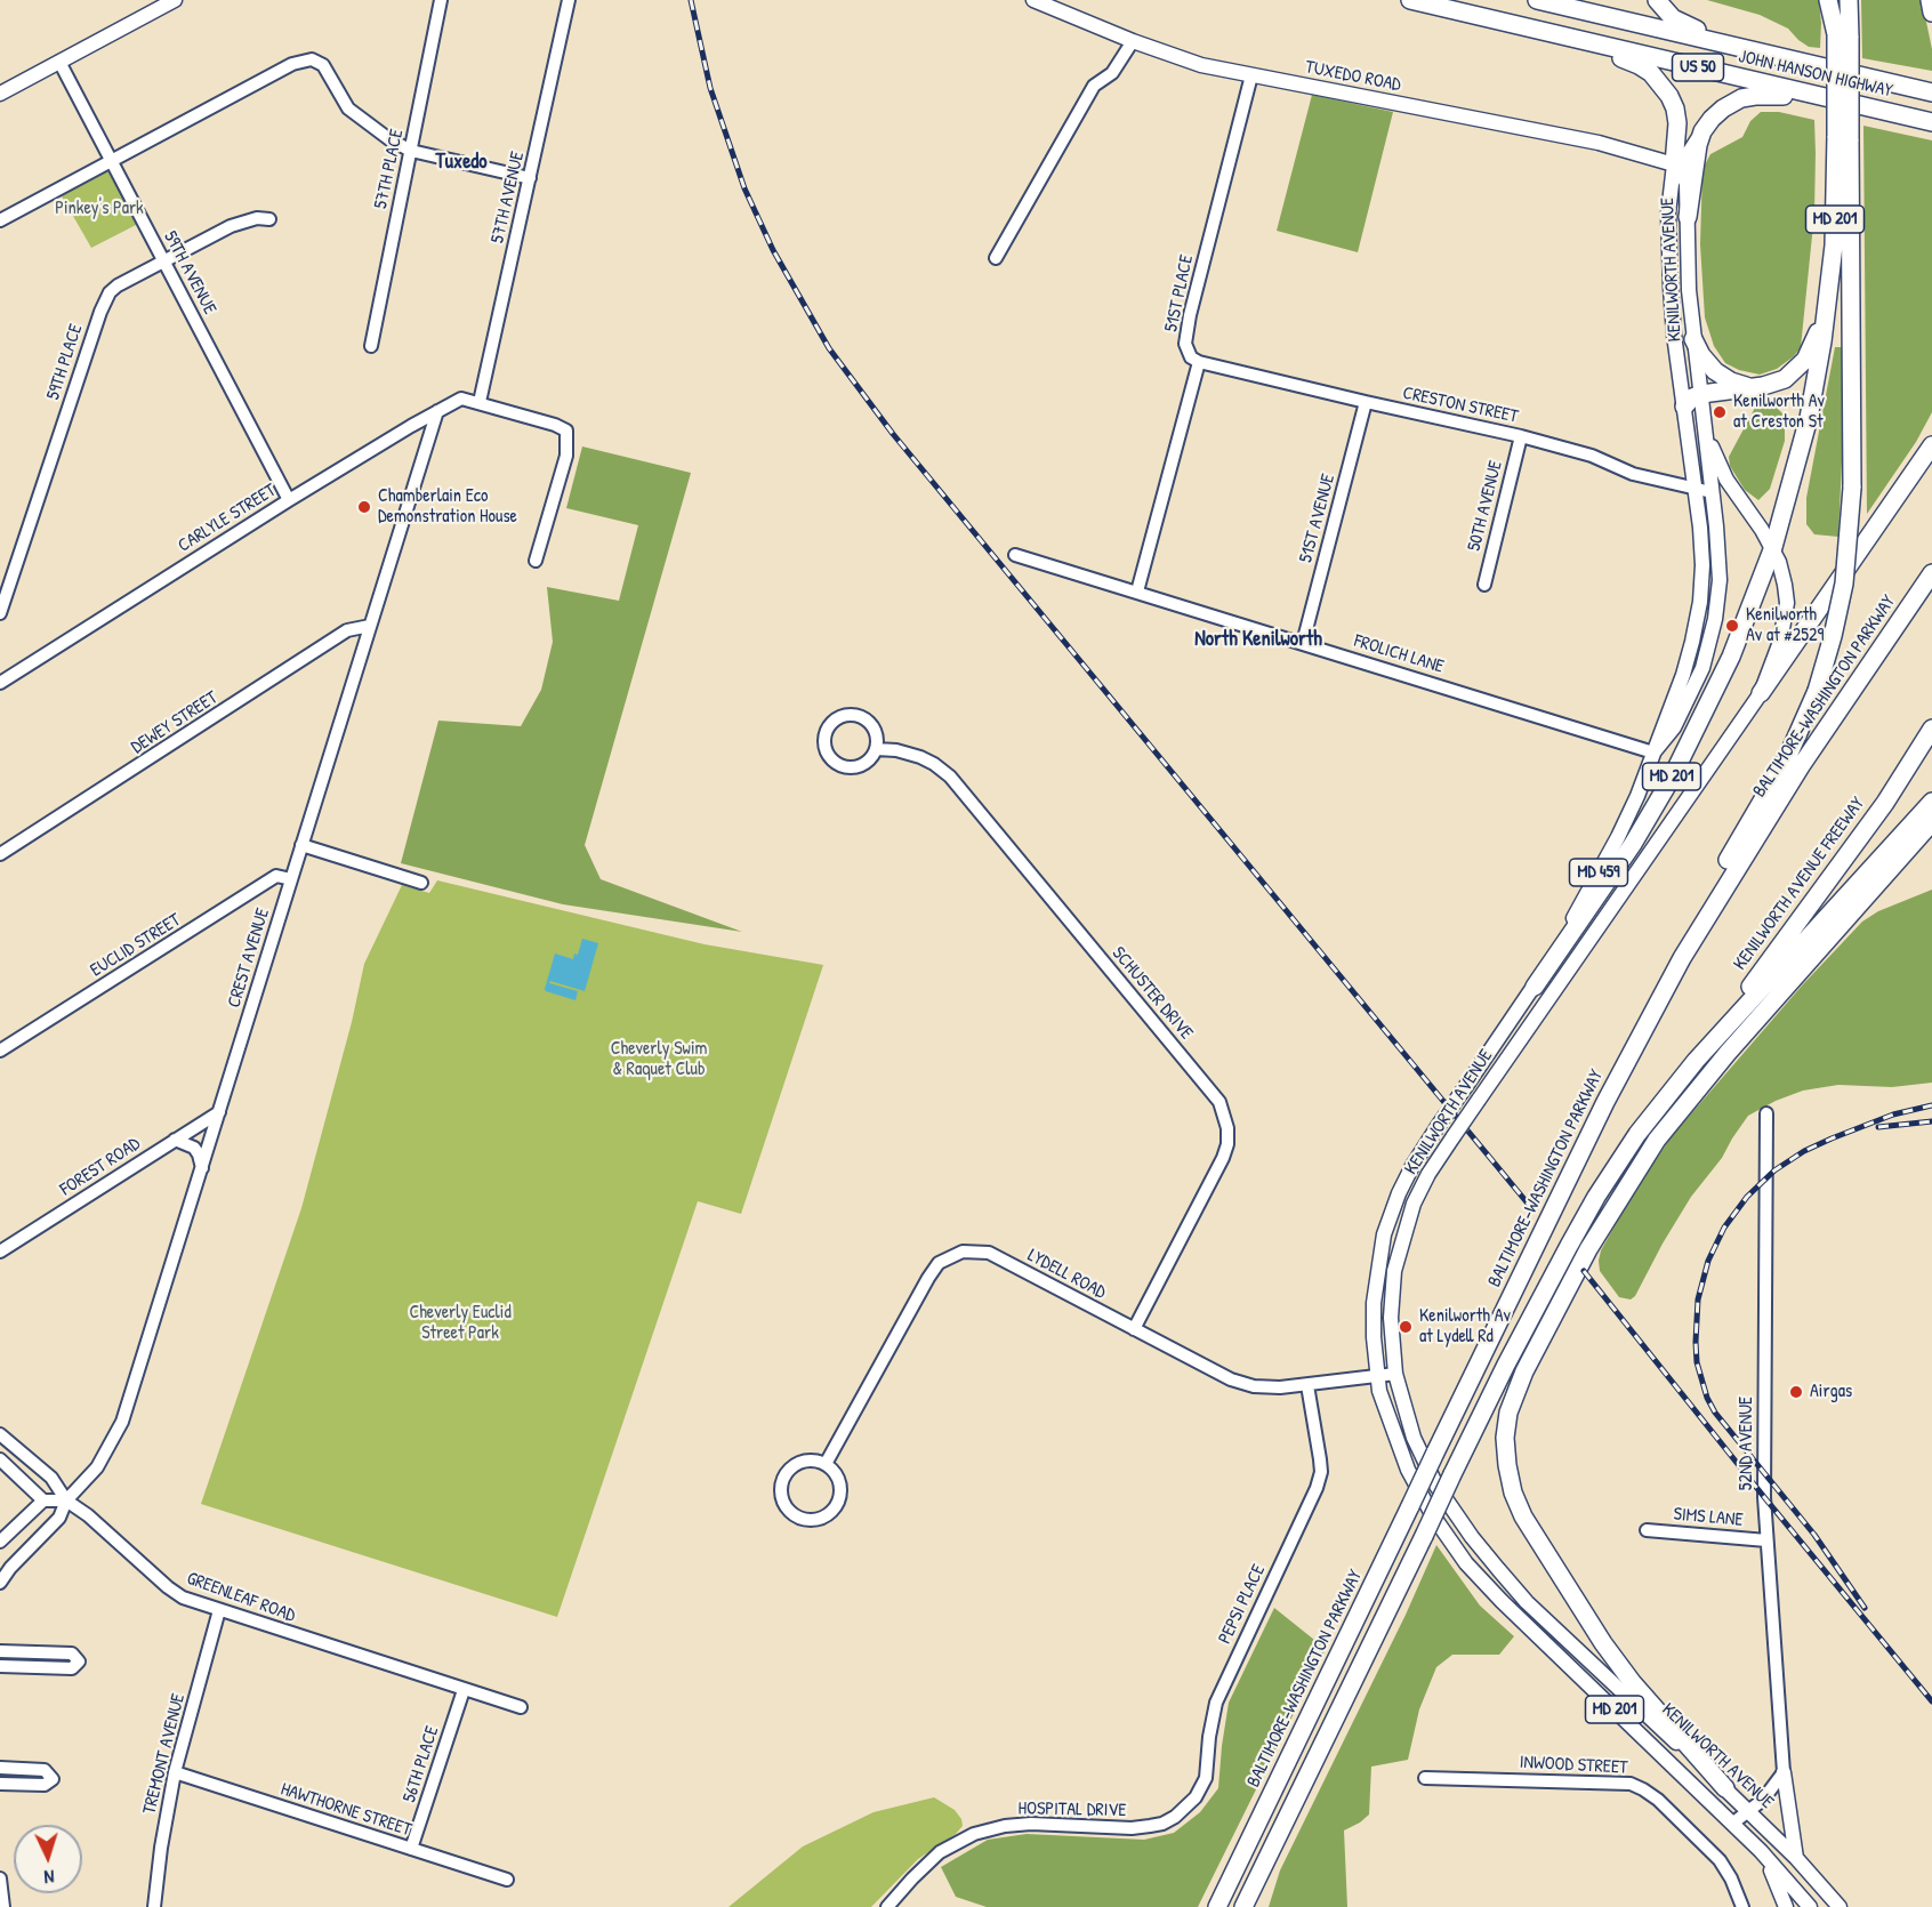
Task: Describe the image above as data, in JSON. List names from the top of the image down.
{
  "streets": {
    "highway": [
      "US 50",
      "JOHN HANSON HIGHWAY",
      "MD 201",
      "BALTIMORE-WASHINGTON PARKWAY",
      "KENILWORTH AVENUE FREEWAY"
    ],
    "main road": ["TUXEDO ROAD", "KENILWORTH AVENUE", "MD 459"],
    "street": [
      "57TH PLACE",
      "57TH AVENUE",
      "59TH AVENUE",
      "51ST PLACE",
      "59TH PLACE",
      "CRESTON STREET",
      "50TH AVENUE",
      "CARLYLE STREET",
      "51ST AVENUE",
      "FROLICH LANE",
      "DEWEY STREET",
      "EUCLID STREET",
      "CREST AVENUE",
      "SCHUSTER DRIVE",
      "FOREST ROAD",
      "LYDELL ROAD",
      "52ND AVENUE",
      "SIMS LANE",
      "GREENLEAF ROAD",
      "PEPSI PLACE",
      "TREMONT AVENUE",
      "56TH PLACE",
      "INWOOD STREET",
      "HAWTHORNE STREET",
      "HOSPITAL DRIVE"
    ]
  },
  "crossings": [
    ["TUXEDO ROAD", "KENILWORTH AVENUE"],
    ["TUXEDO ROAD", "51ST PLACE"],
    ["57TH AVENUE", "CARLYLE STREET"],
    ["MD 201", "KENILWORTH AVENUE"],
    ["KENILWORTH AVENUE", "CRESTON STREET"],
    ["KENILWORTH AVENUE", "FROLICH LANE"],
    ["KENILWORTH AVENUE", "LYDELL ROAD"],
    ["59TH AVENUE", "59TH PLACE"],
    ["59TH AVENUE", "CARLYLE STREET"],
    ["51ST PLACE", "CRESTON STREET"],
    ["CRESTON STREET", "50TH AVENUE"],
    ["CRESTON STREET", "51ST AVENUE"],
    ["CARLYLE STREET", "CREST AVENUE"],
    ["51ST AVENUE", "FROLICH LANE"],
    ["DEWEY STREET", "CREST AVENUE"],
    ["EUCLID STREET", "CREST AVENUE"],
    ["CREST AVENUE", "FOREST ROAD"],
    ["CREST AVENUE", "GREENLEAF ROAD"],
    ["SCHUSTER DRIVE", "LYDELL ROAD"],
    ["LYDELL ROAD", "PEPSI PLACE"],
    ["52ND AVENUE", "SIMS LANE"],
    ["GREENLEAF ROAD", "TREMONT AVENUE"],
    ["GREENLEAF ROAD", "56TH PLACE"],
    ["PEPSI PLACE", "HOSPITAL DRIVE"],
    ["TREMONT AVENUE", "HAWTHORNE STREET"],
    ["56TH PLACE", "HAWTHORNE STREET"]
  ],
  "districts": ["Tuxedo", "North Kenilworth"],
  "parks": ["Pinkey's Park", "Cheverly Swim & Raquet Club", "Cheverly Euclid Street Park"],
  "places": [
    "Kenilworth Av at Creston St",
    "Chamberlain Eco Demonstration House",
    "Kenilworth Av at #2529",
    "Kenilworth Av at Lydell Rd",
    "Airgas"
  ],
  "north": "bottom"
}
